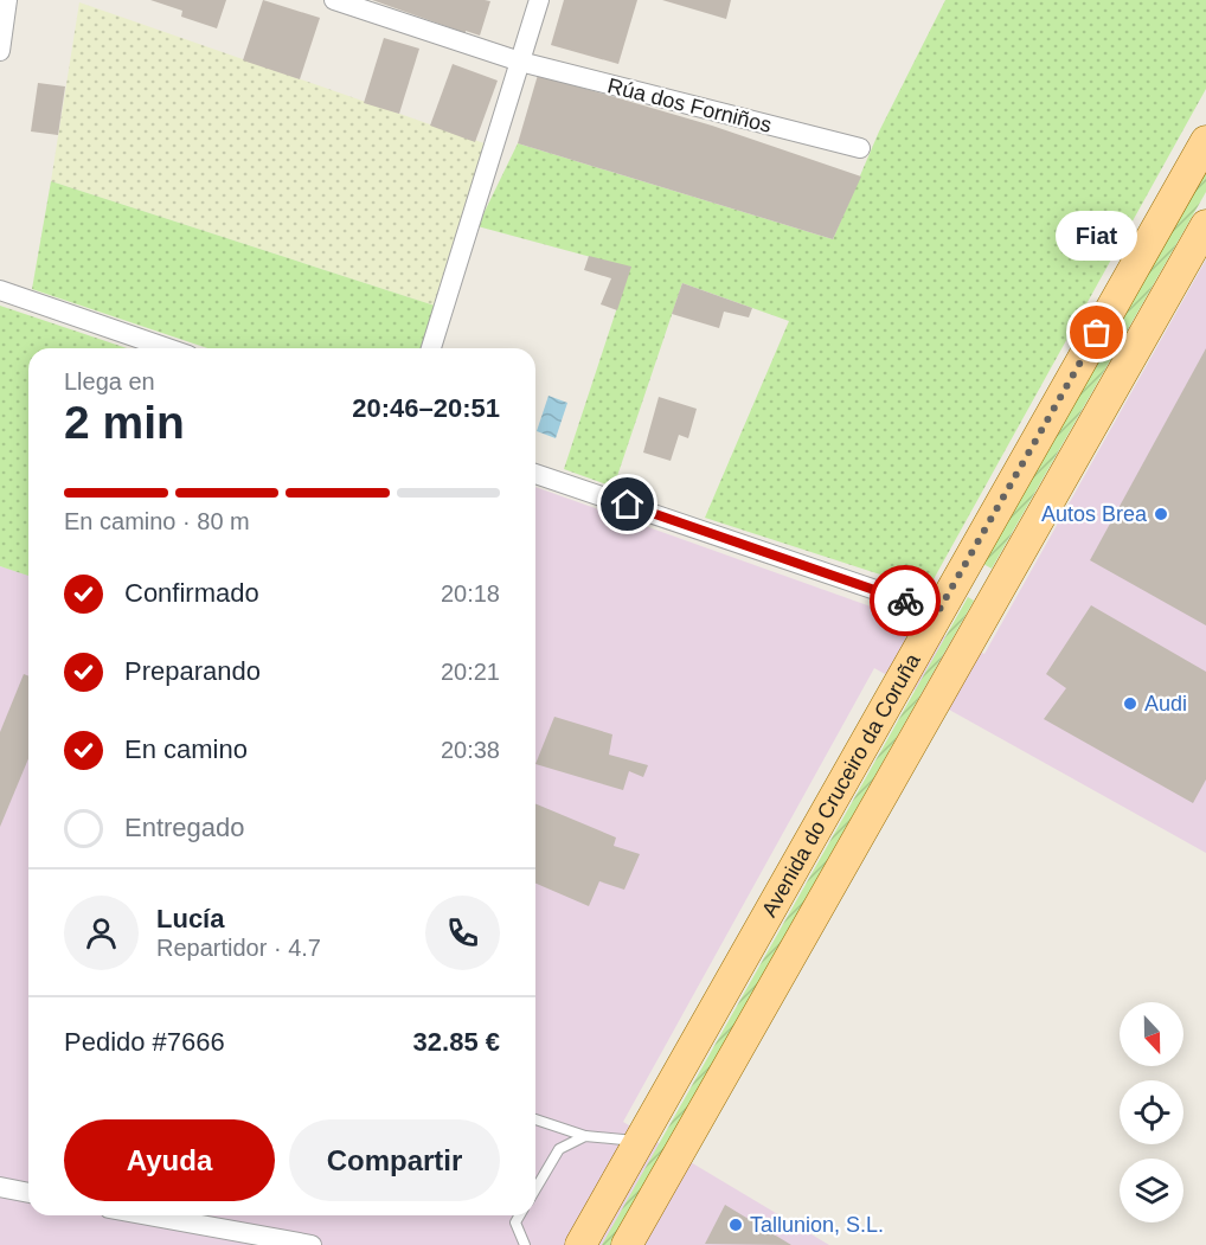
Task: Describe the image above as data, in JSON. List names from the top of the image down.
{
  "streets": {
    "main road": ["Avenida do Cruceiro da Coruña"],
    "street": ["Rúa dos Forniños"]
  },
  "places": [
    "Fiat",
    "Autos Brea",
    "Audi",
    "Tallunion, S.L."
  ],
  "north": "bottom",
  "page": {
    "bubble": "Fiat",
    "heading": ["2 min", "Llega en", "20:46–20:51"],
    "panel": [
      "Lucía",
      "Repartidor · 4.7",
      "Pedido #7666",
      "32.85 €"
    ],
    "bar": "En camino · 80 m",
    "list": [
      ["Confirmado", "20:18"],
      ["Preparando", "20:21"],
      ["En camino", "20:38"],
      "Entregado"
    ],
    "buttons": ["Ayuda", "Compartir"]
  }
}
